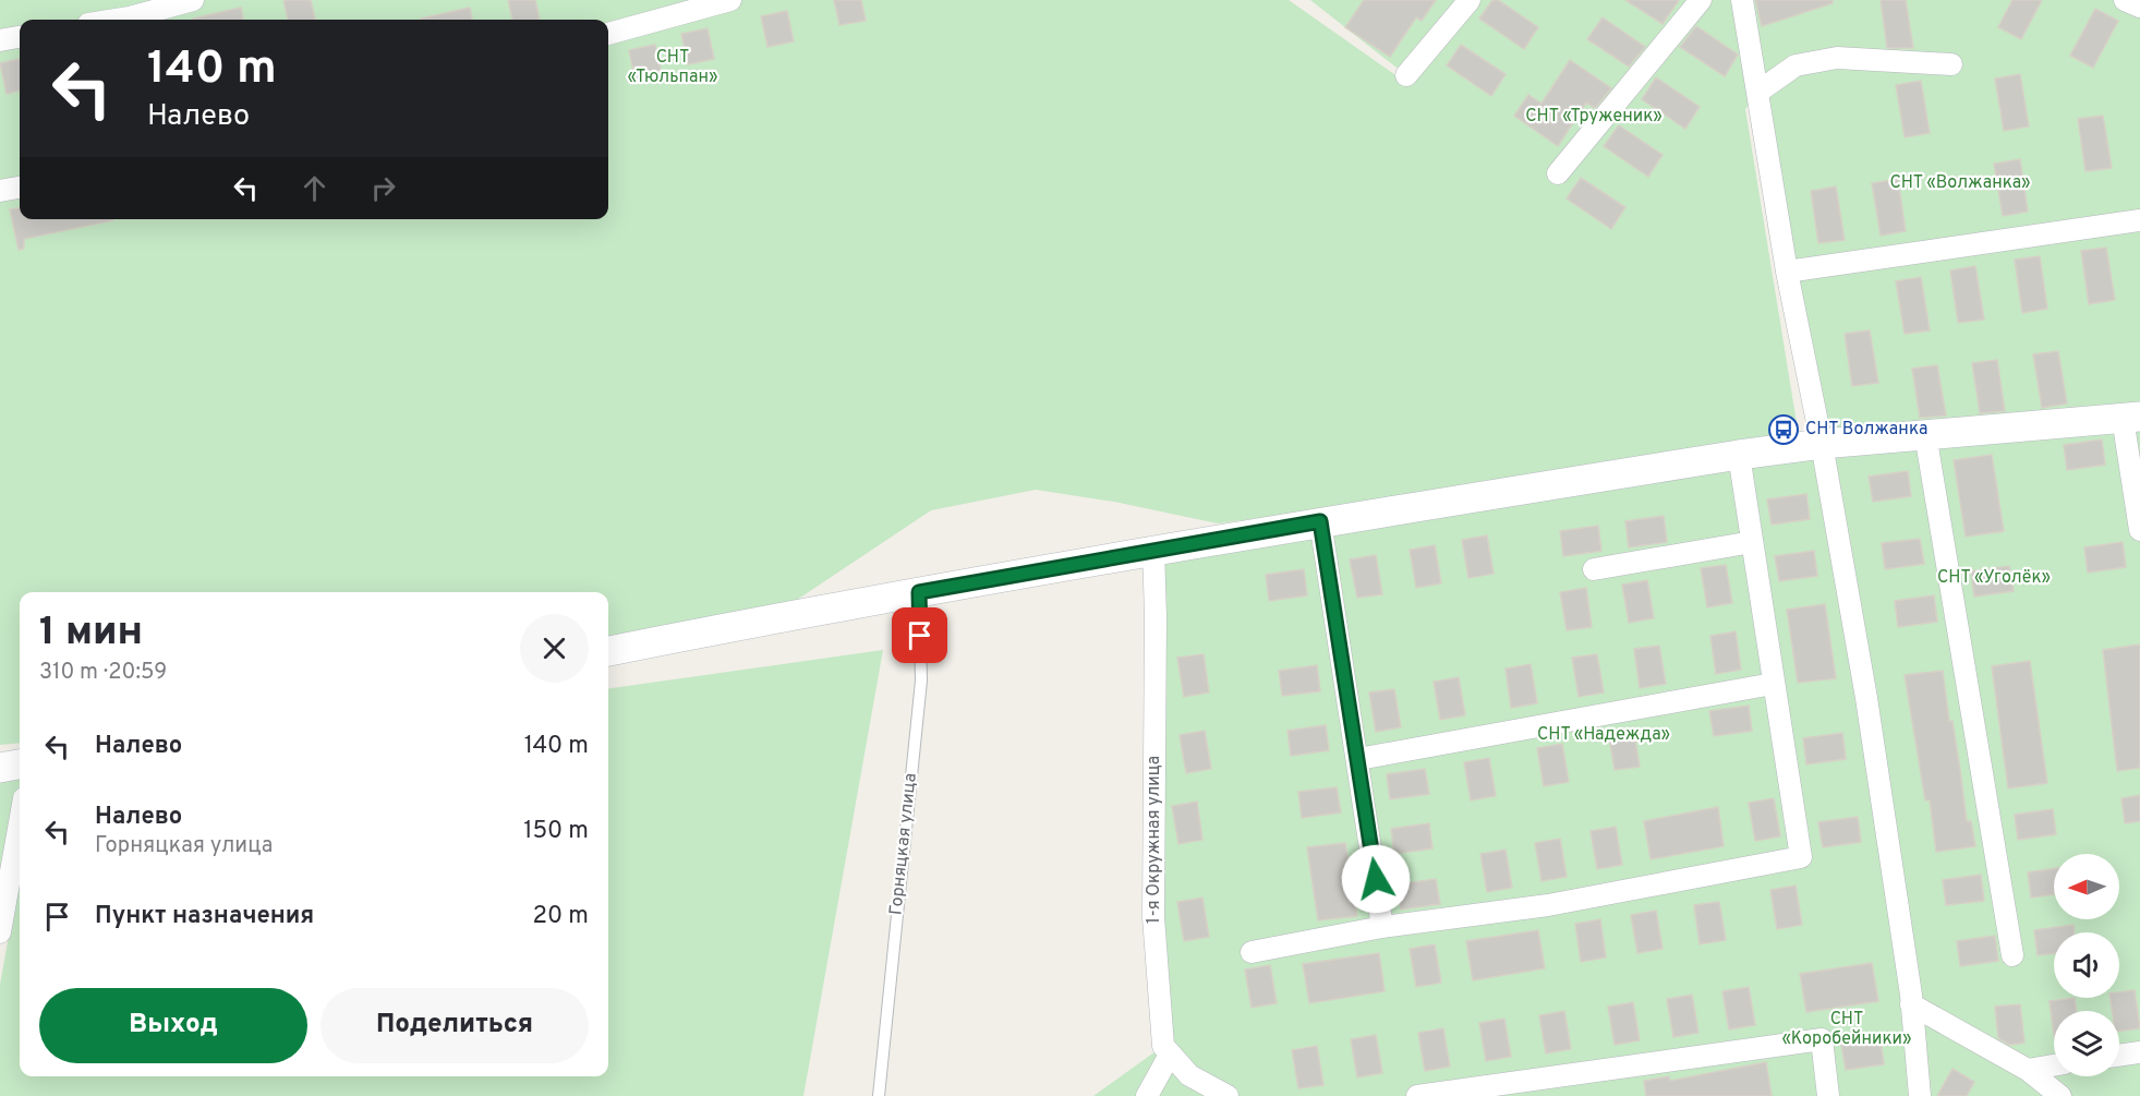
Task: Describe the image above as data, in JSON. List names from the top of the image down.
{
  "streets": {
    "street": ["1-я Окружная улица"],
    "lane": ["Горняцкая улица"]
  },
  "parks": [
    "СНТ «Тюльпан»",
    "СНТ «Труженик»",
    "СНТ «Волжанка»",
    "СНТ «Уголёк»",
    "СНТ «Надежда»",
    "СНТ «Коробейники»"
  ],
  "places": {
    "bus stop": ["СНТ Волжанка"]
  },
  "north": "left",
  "page": {
    "turn": ["140 m", "Налево"],
    "heading": ["1 мин", "310 m · 20:59"],
    "list": [
      {
        "name": "Налево",
        "value": "140 m"
      },
      {
        "name": "Налево",
        "note": "Горняцкая улица",
        "value": "150 m"
      },
      {
        "name": "Пункт назначения",
        "value": "20 m"
      }
    ],
    "buttons": ["Выход", "Поделиться"]
  }
}
